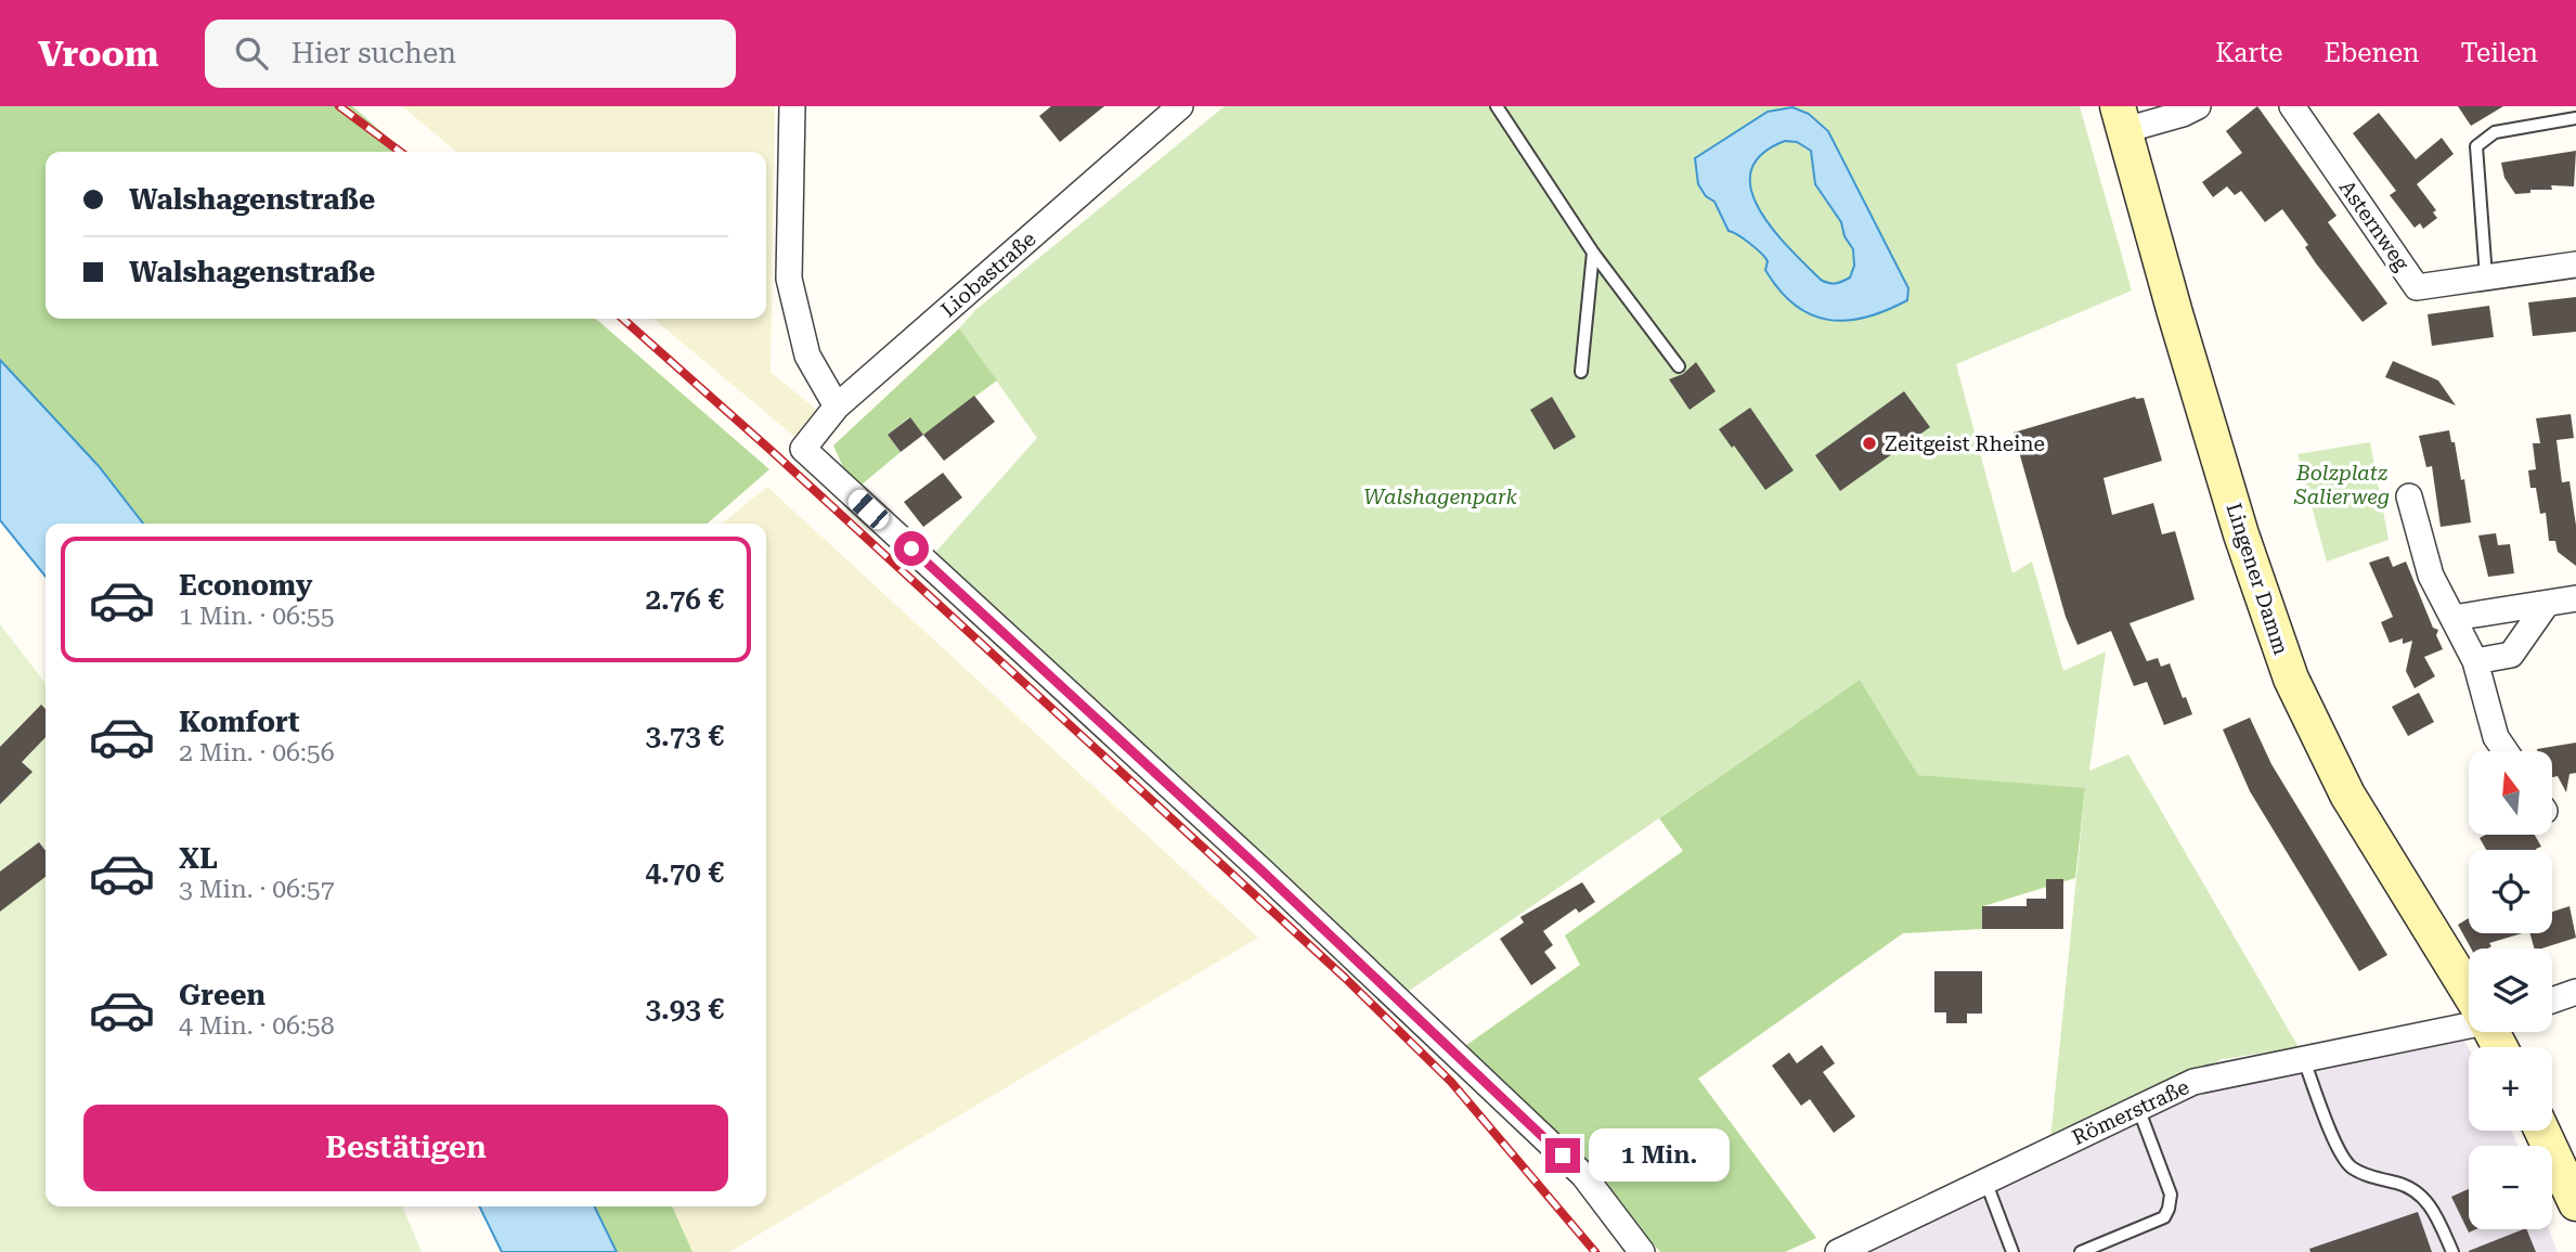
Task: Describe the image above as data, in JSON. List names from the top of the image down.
{
  "streets": {
    "main road": ["Lingener Damm"],
    "street": ["Asternweg", "Liobastraße", "Römerstraße"]
  },
  "parks": ["Bolzplatz Salierweg", "Walshagenpark"],
  "places": ["Zeitgeist Rheine"],
  "north": "top",
  "page": {
    "header": "Vroom",
    "search": "Hier suchen",
    "nav": ["Karte", "Ebenen", "Teilen"],
    "banner": ["Walshagenstraße", "Walshagenstraße"],
    "list": [
      {
        "name": "Economy",
        "note": "1 Min. · 06:55",
        "value": "2.76 €"
      },
      {
        "name": "Komfort",
        "note": "2 Min. · 06:56",
        "value": "3.73 €"
      },
      {
        "name": "XL",
        "note": "3 Min. · 06:57",
        "value": "4.70 €"
      },
      {
        "name": "Green",
        "note": "4 Min. · 06:58",
        "value": "3.93 €"
      }
    ],
    "map_buttons": ["+", "−"],
    "buttons": "Bestätigen",
    "bubble": "1 Min."
  }
}
